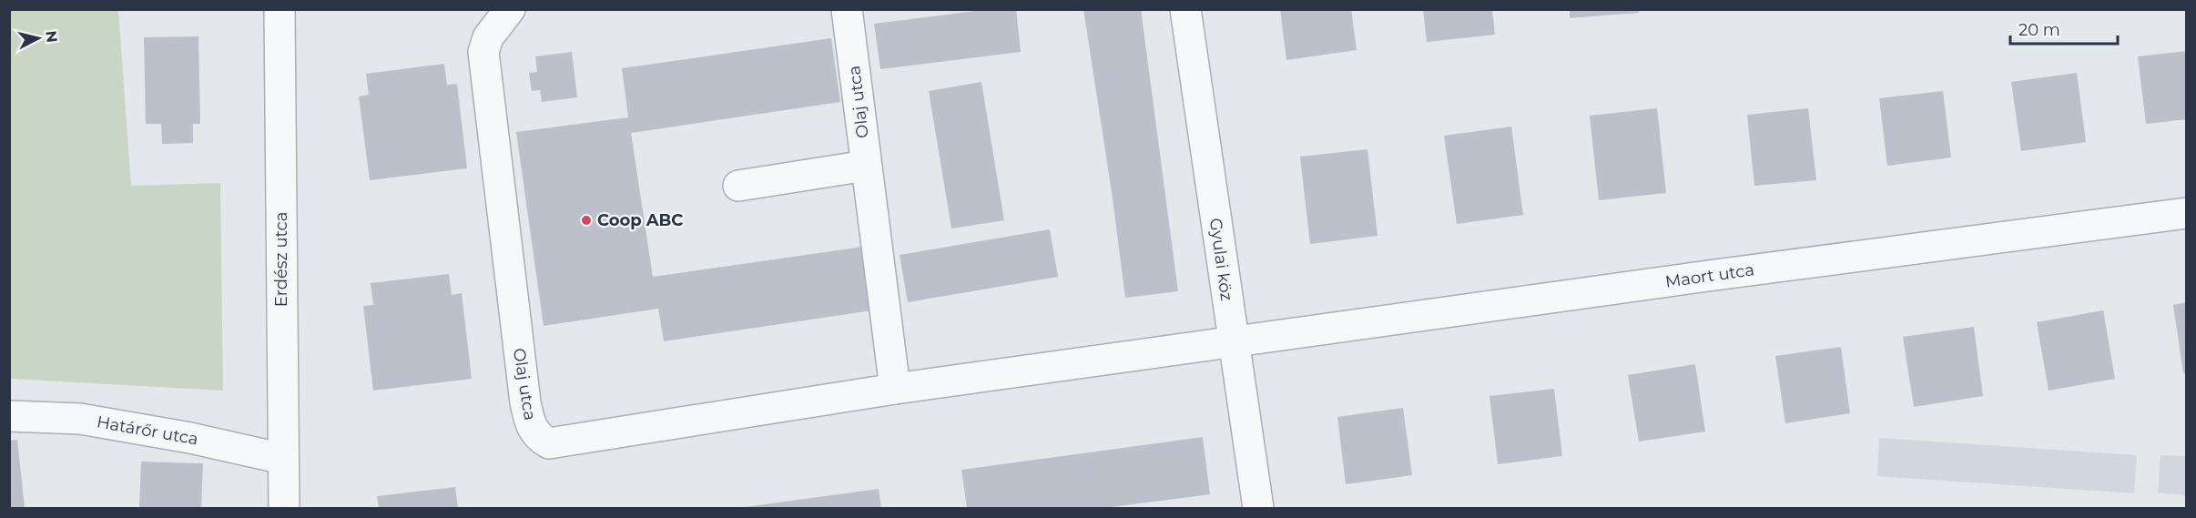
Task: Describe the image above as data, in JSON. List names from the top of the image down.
{
  "streets": {
    "street": [
      "Olaj utca",
      "Erdész utca",
      "Gyulai köz",
      "Maort utca",
      "Határőr utca"
    ]
  },
  "crossings": [
    ["Olaj utca", "Gyulai köz"],
    ["Olaj utca", "Maort utca"],
    ["Erdész utca", "Határőr utca"],
    ["Gyulai köz", "Maort utca"]
  ],
  "places": ["Coop ABC"],
  "scale_bar": "20 m",
  "north": "right"
}
